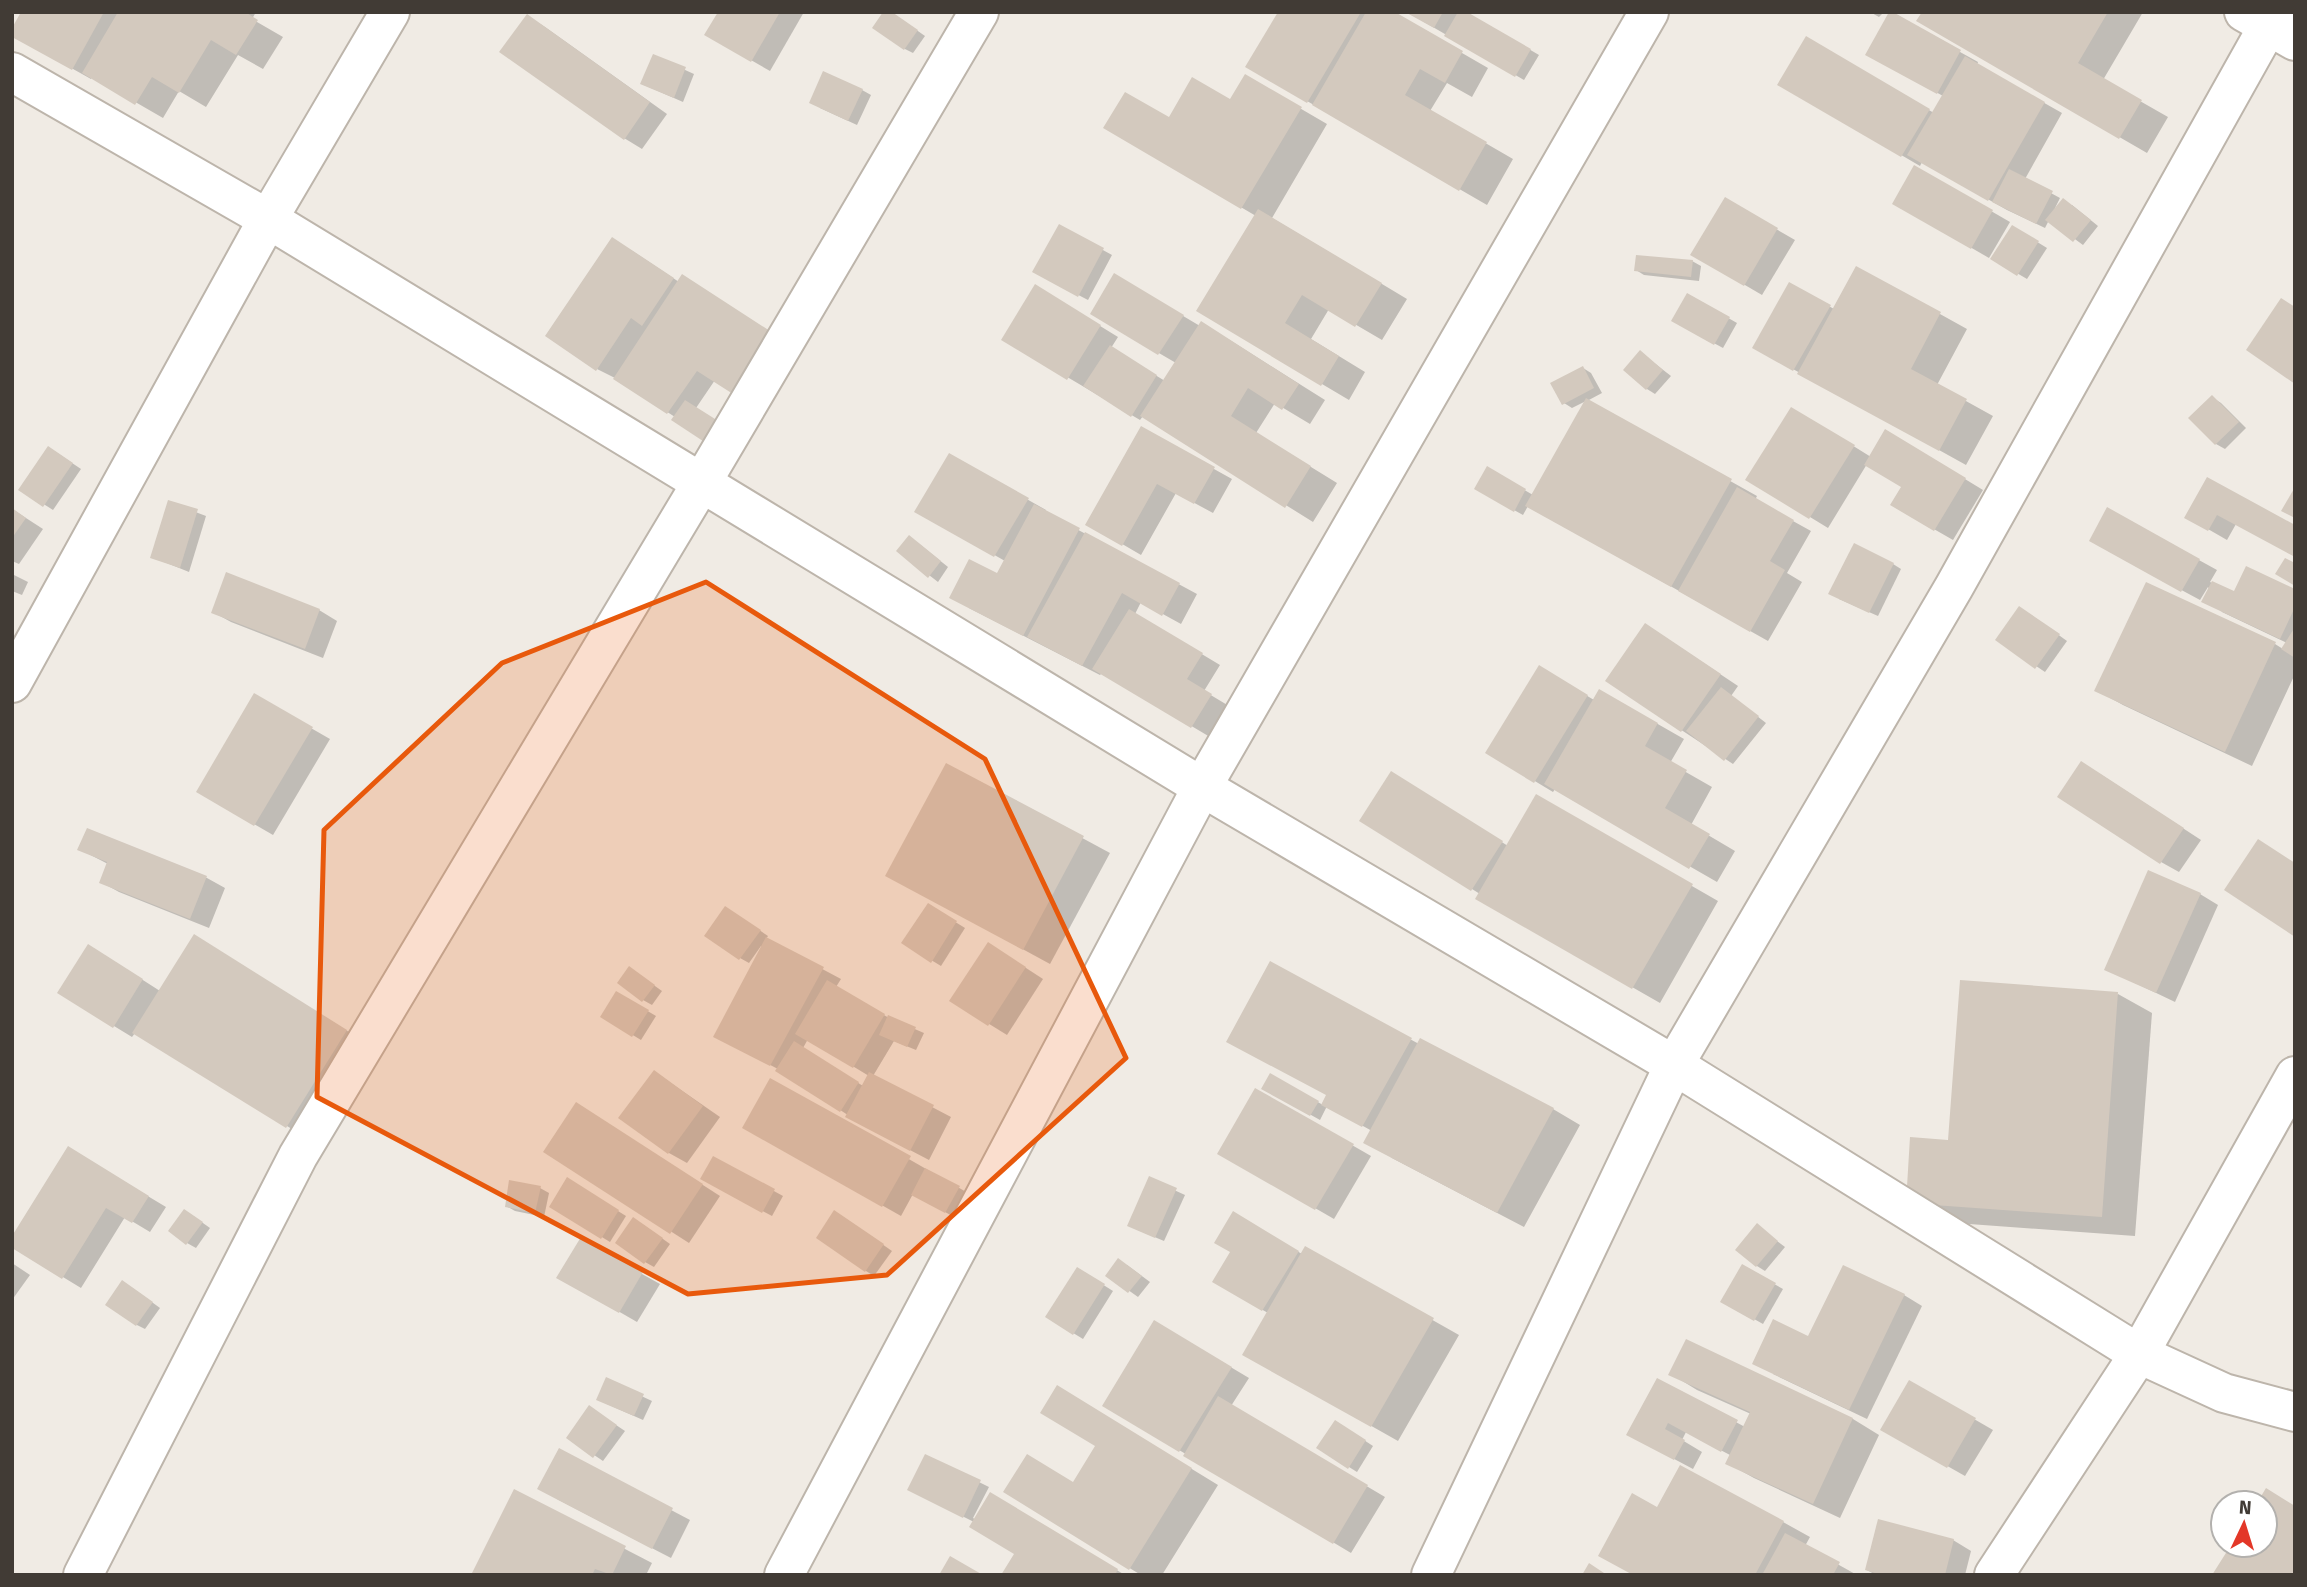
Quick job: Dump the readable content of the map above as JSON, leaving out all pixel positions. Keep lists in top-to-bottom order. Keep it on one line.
{"north":"top"}
